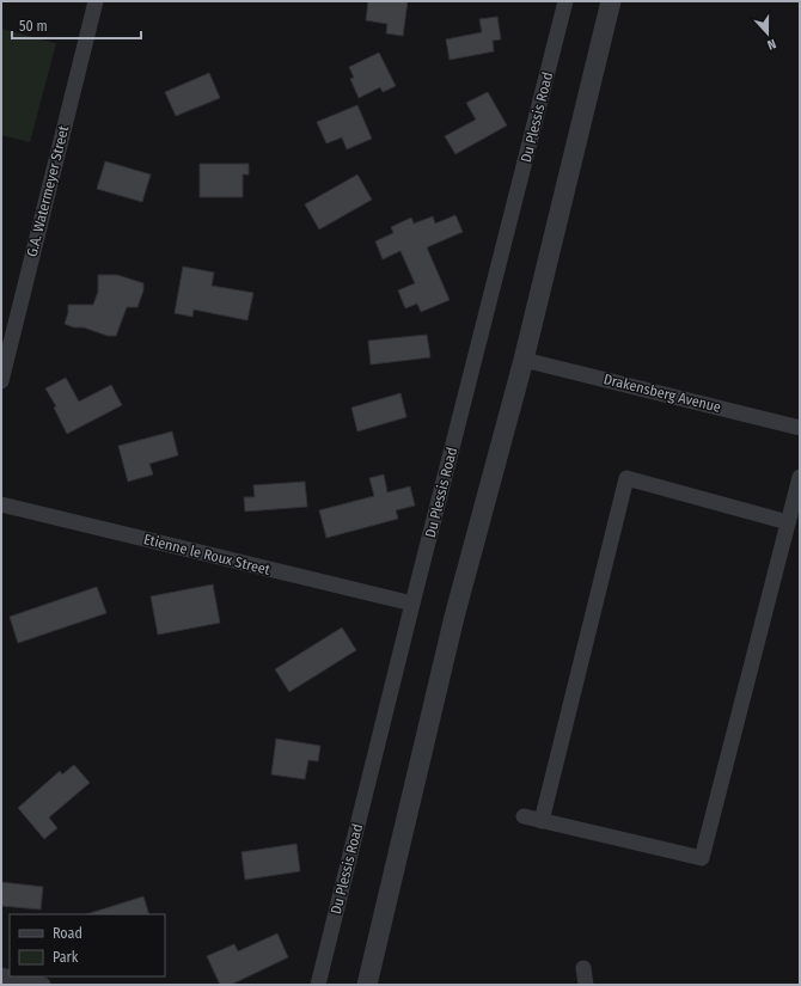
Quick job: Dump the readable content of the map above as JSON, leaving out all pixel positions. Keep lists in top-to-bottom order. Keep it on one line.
{"streets":{"street":["Du Plessis Road","G.A. Watermeyer Street","Drakensberg Avenue","Etienne le Roux Street"]},"crossings":[["Du Plessis Road","Etienne le Roux Street"]],"legend":["Road","Park"],"scale_bar":"50 m","north":"bottom"}
